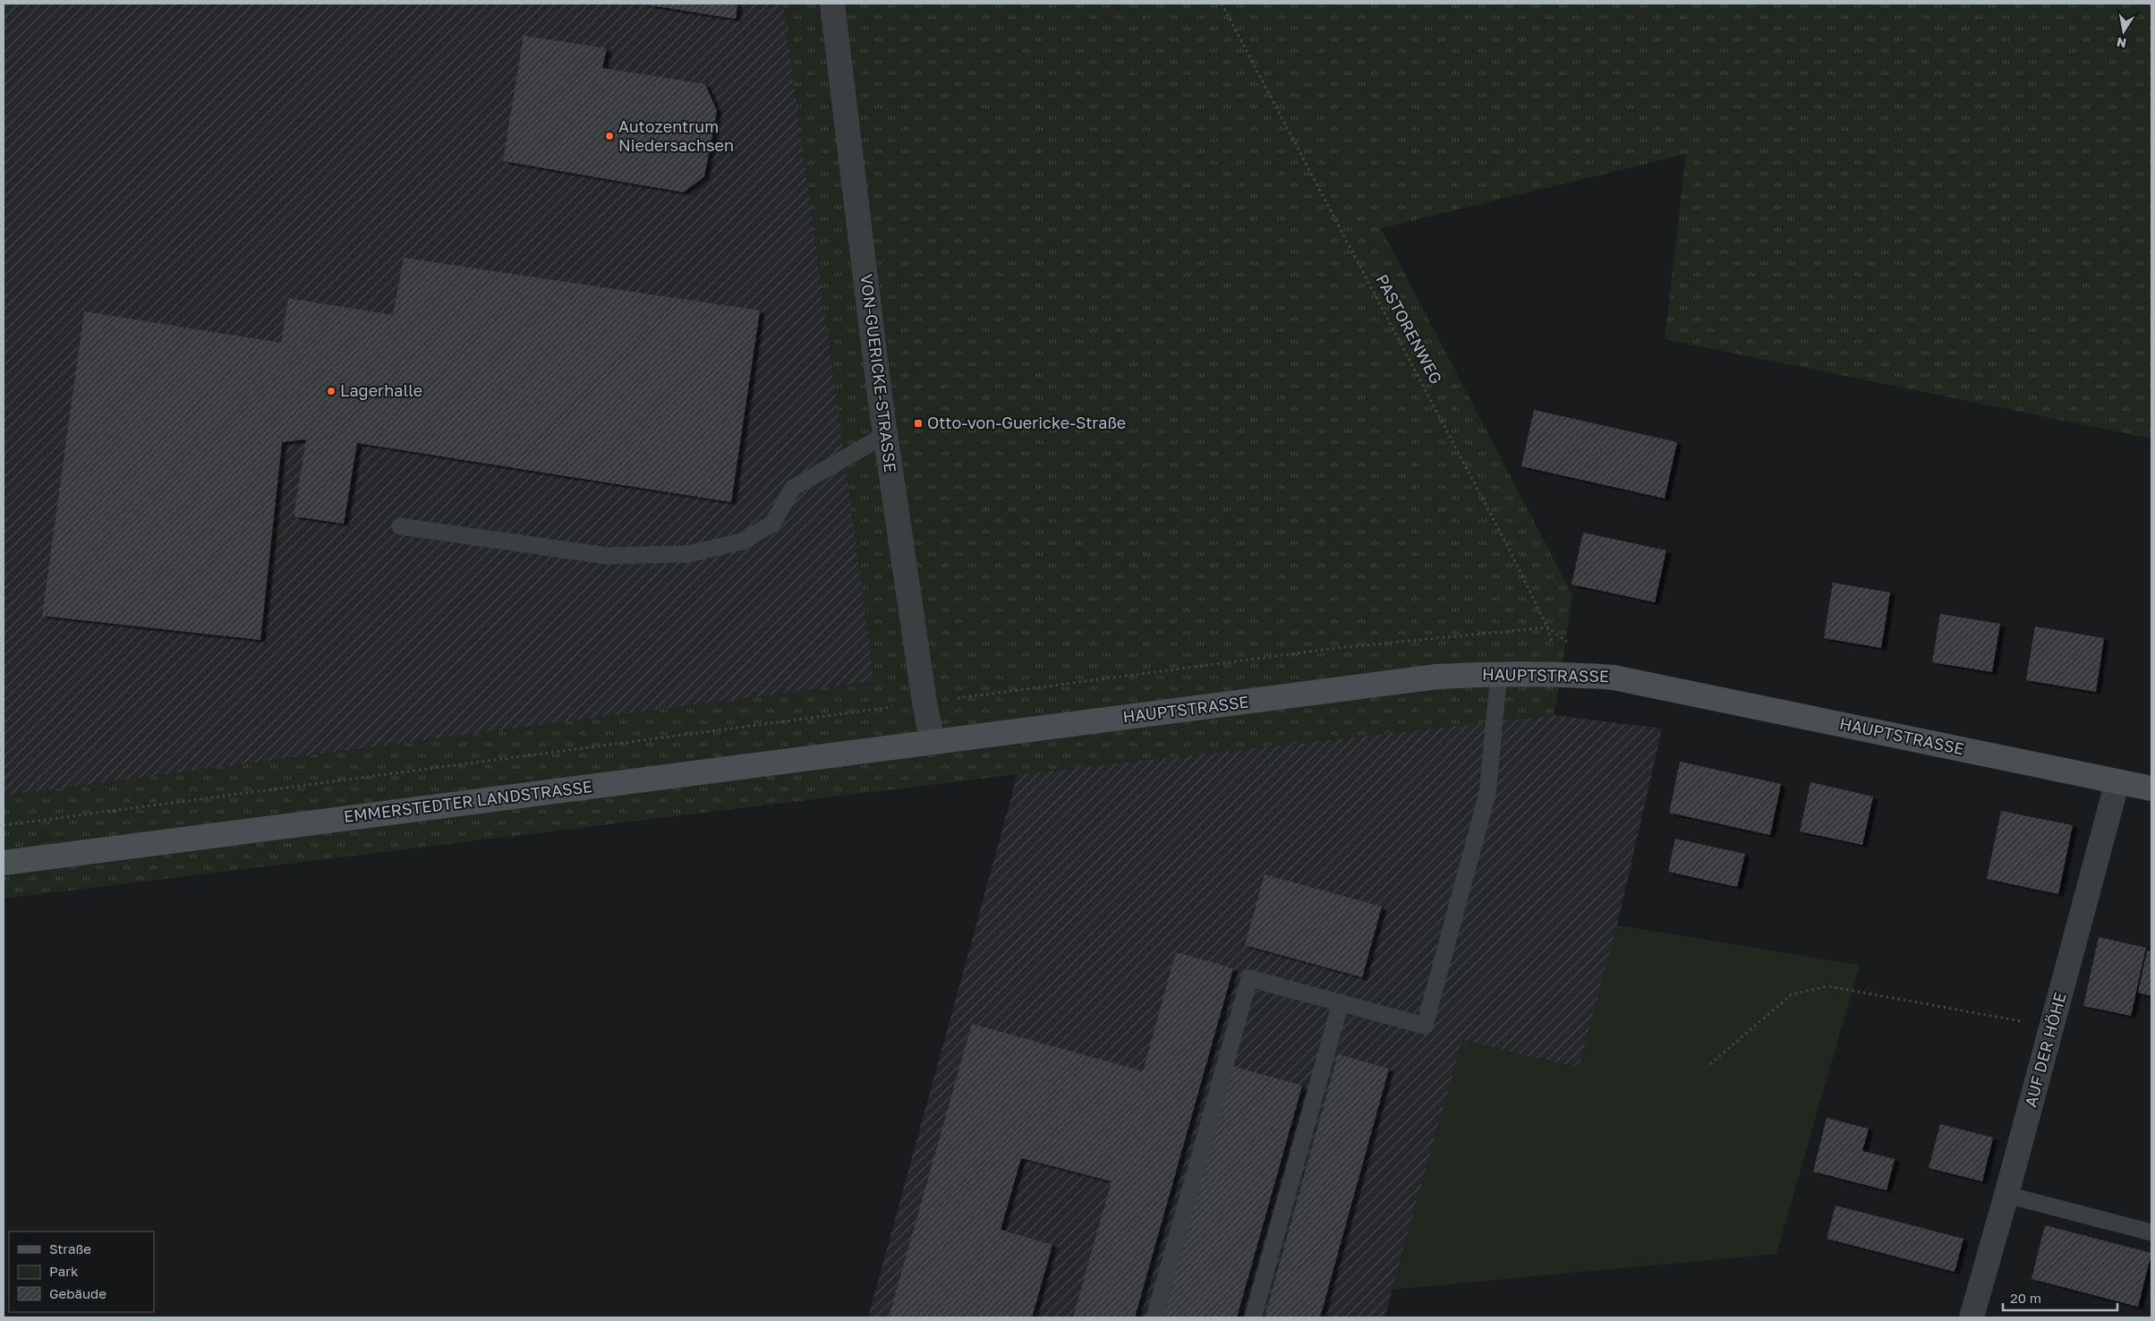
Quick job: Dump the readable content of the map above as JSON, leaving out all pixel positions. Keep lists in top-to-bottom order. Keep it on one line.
{"streets":{"main road":["HAUPTSTRASSE","EMMERSTEDTER LANDSTRASSE"],"street":["VON-GUERICKE-STRASSE","AUF DER HÖHE"],"path":["PASTORENWEG"]},"crossings":[["PASTORENWEG","HAUPTSTRASSE"],["VON-GUERICKE-STRASSE","HAUPTSTRASSE"],["VON-GUERICKE-STRASSE","EMMERSTEDTER LANDSTRASSE"],["HAUPTSTRASSE","EMMERSTEDTER LANDSTRASSE"],["HAUPTSTRASSE","AUF DER HÖHE"]],"places":{"other":["Autozentrum Niedersachsen","Lagerhalle"],"transit":["Otto-von-Guericke-Straße"]},"legend":["Straße","Park","Gebäude"],"scale_bar":"20 m","north":"bottom"}
